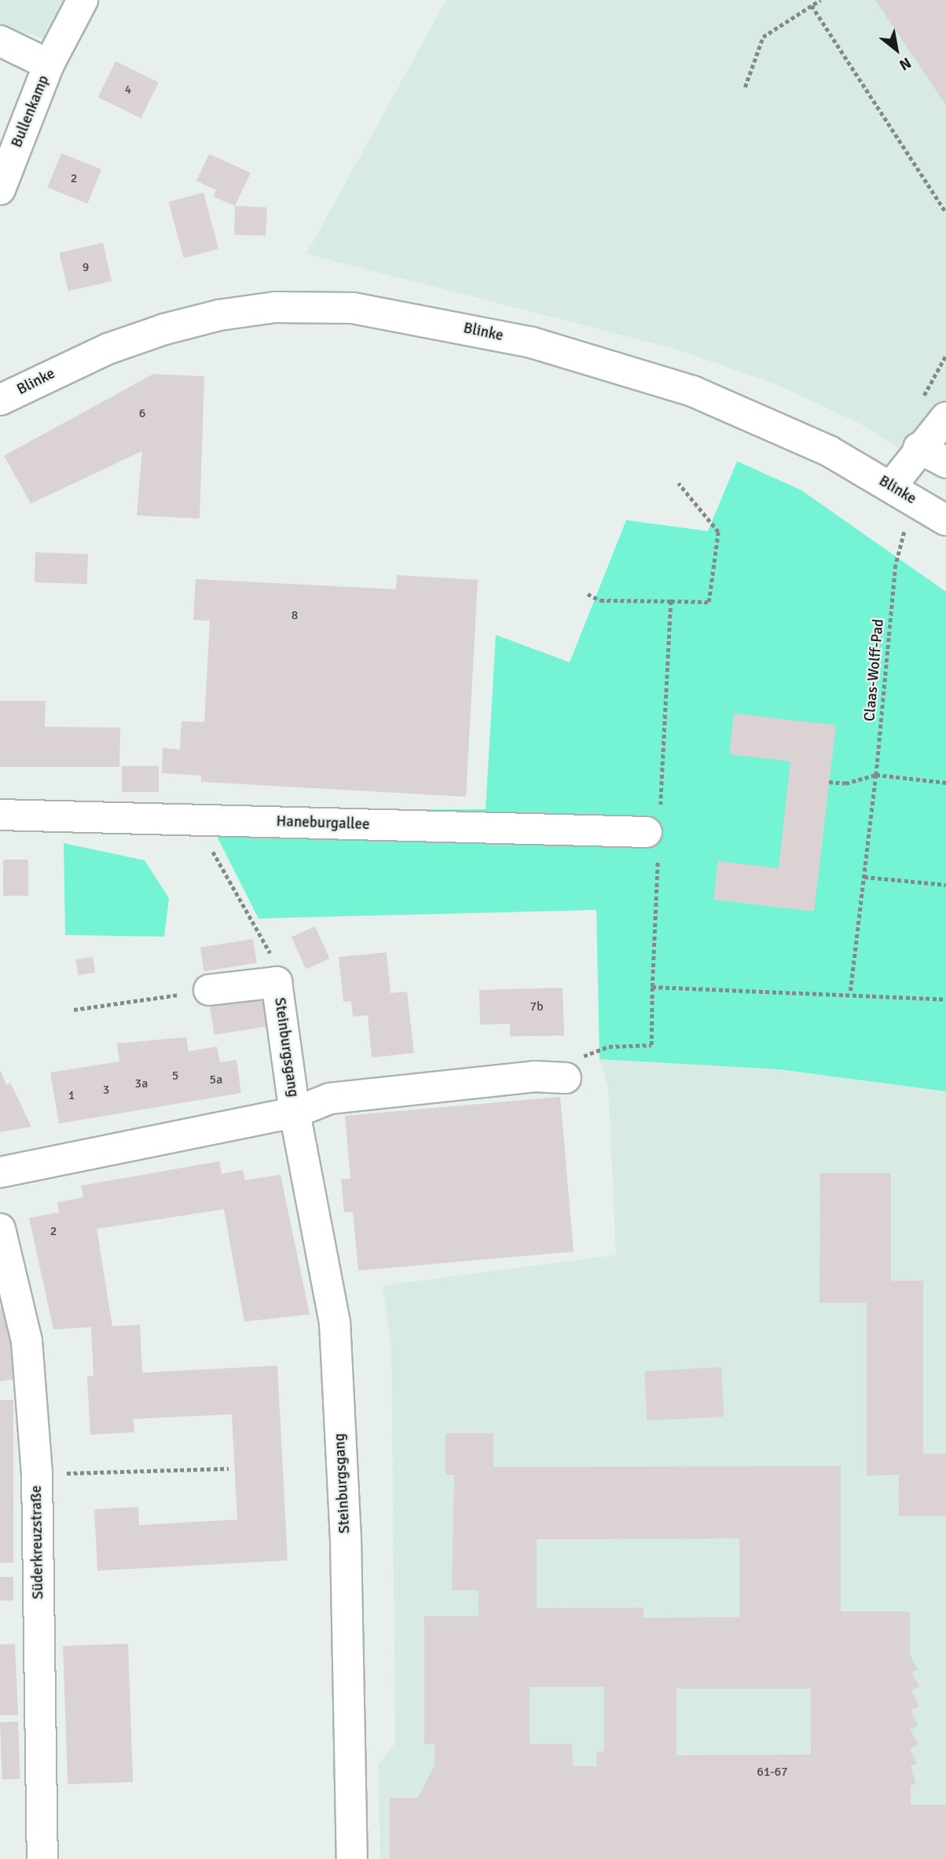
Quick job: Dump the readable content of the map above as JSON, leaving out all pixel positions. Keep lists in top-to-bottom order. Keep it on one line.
{"streets":{"street":["Bullenkamp","Blinke","Haneburgallee","Steinburgsgang","Süderkreuzstraße"],"path":["Claas-Wolff-Pad"]},"crossings":[["Blinke","Claas-Wolff-Pad"]],"house_numbers":["4","2","9","6","8","7b","5","5a","3a","3","1","2","61-67"],"north":"bottom right"}
